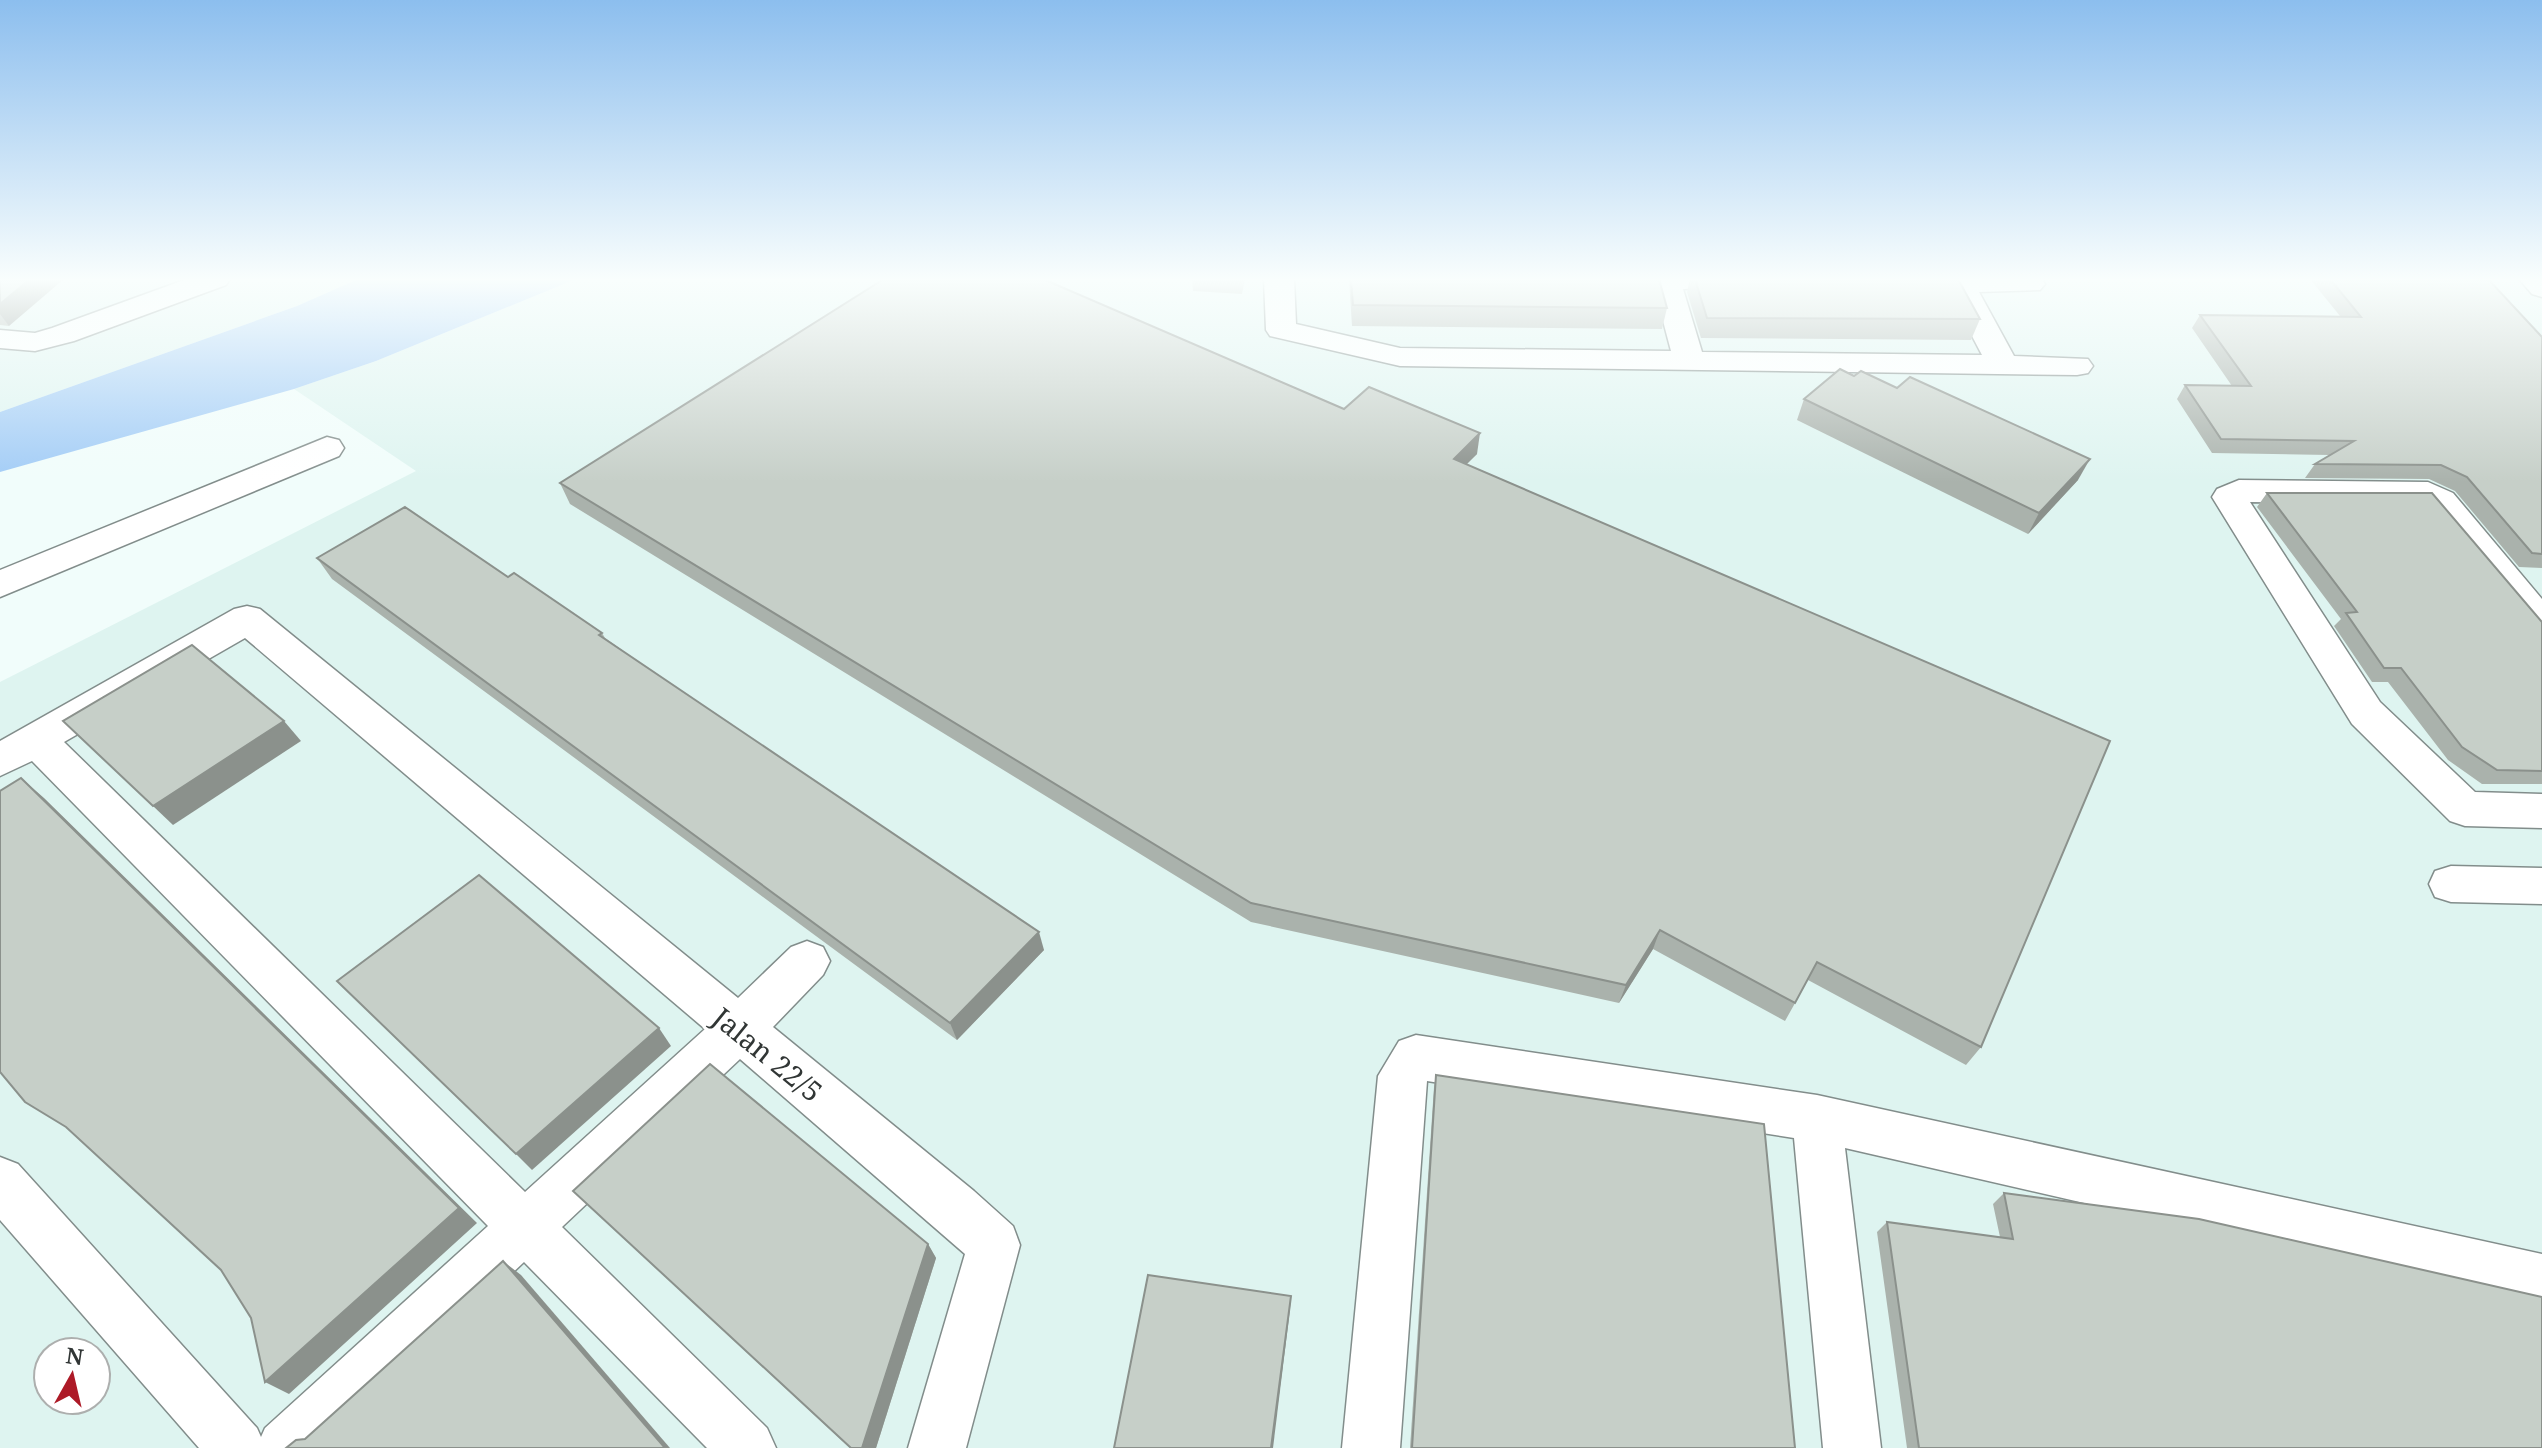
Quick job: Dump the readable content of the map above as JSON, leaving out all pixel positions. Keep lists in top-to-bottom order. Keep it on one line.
{"streets":{"street":["Jalan 22/5"]},"north":"top"}
